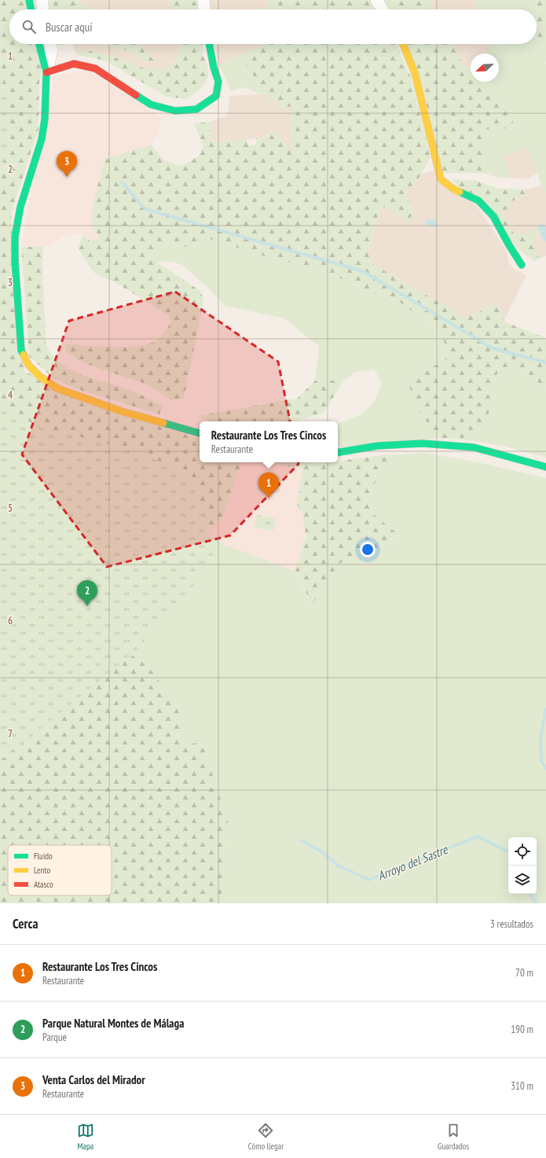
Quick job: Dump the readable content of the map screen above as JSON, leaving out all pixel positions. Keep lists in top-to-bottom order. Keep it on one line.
{"water":["Arroyo del Sastre"],"legend":["Fluido","Lento","Atasco"],"north":"bottom left","page":{"search":"Buscar aquí","pins":["3","1","2"],"popup":["Restaurante Los Tres Cincos","Restaurante"],"heading":["Cerca","3 resultados"],"list":[{"mark":"1","name":"Restaurante Los Tres Cincos","note":"Restaurante","value":"70 m"},{"mark":"2","name":"Parque Natural Montes de Málaga","note":"Parque","value":"190 m"},{"mark":"3","name":"Venta Carlos del Mirador","note":"Restaurante","value":"310 m"}],"nav":["Mapa","Cómo llegar","Guardados"]},"grid":{"rows":["1","2","3","4","5","6","7"]}}
